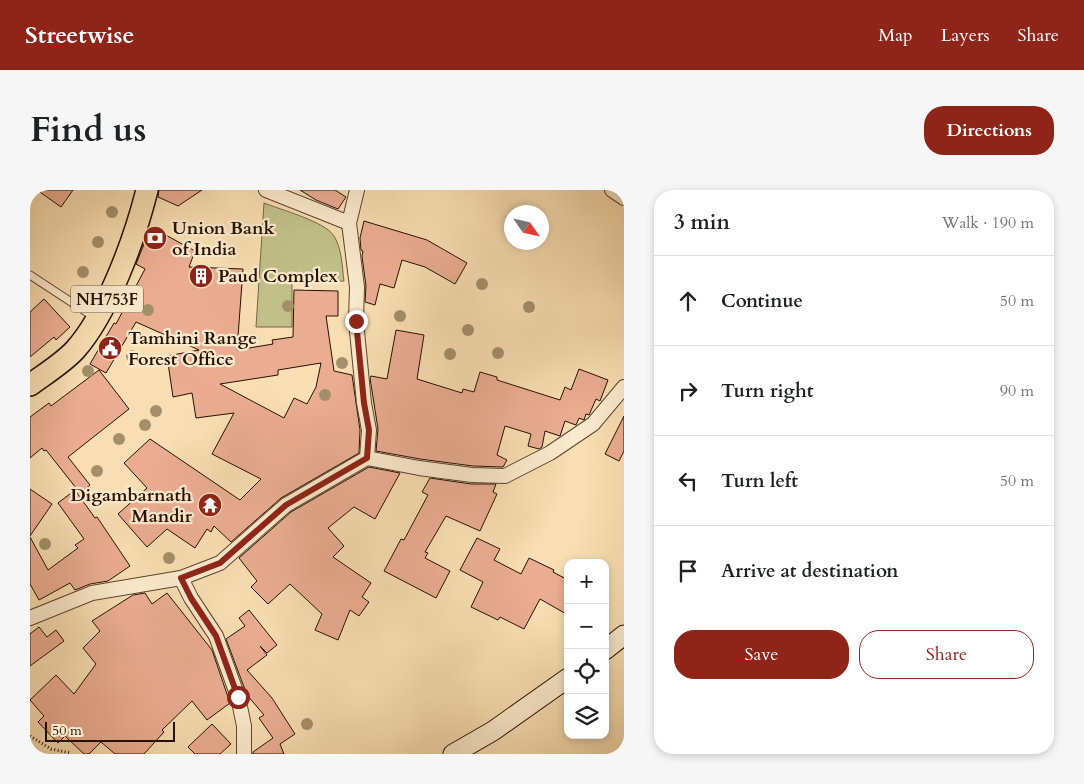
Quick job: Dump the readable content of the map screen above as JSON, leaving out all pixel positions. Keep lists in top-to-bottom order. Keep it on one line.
{"streets":{"main road":["NH753F"]},"places":{"bank":["Union Bank of India"],"building":["Paud Complex"],"public building":["Tamhini Range Forest Office"],"temple":["Digambarnath Mandir"]},"scale_bar":"50 m","north":"bottom right","page":{"header":"Streetwise","nav":["Map","Layers","Share"],"title":"Find us","buttons":["Directions",["Save","Share"]],"heading":["3 min","Walk · 190 m"],"list":[["Continue","50 m"],["Turn right","90 m"],["Turn left","50 m"],"Arrive at destination"],"map_buttons":["+","−"],"scale":"50 m"}}
